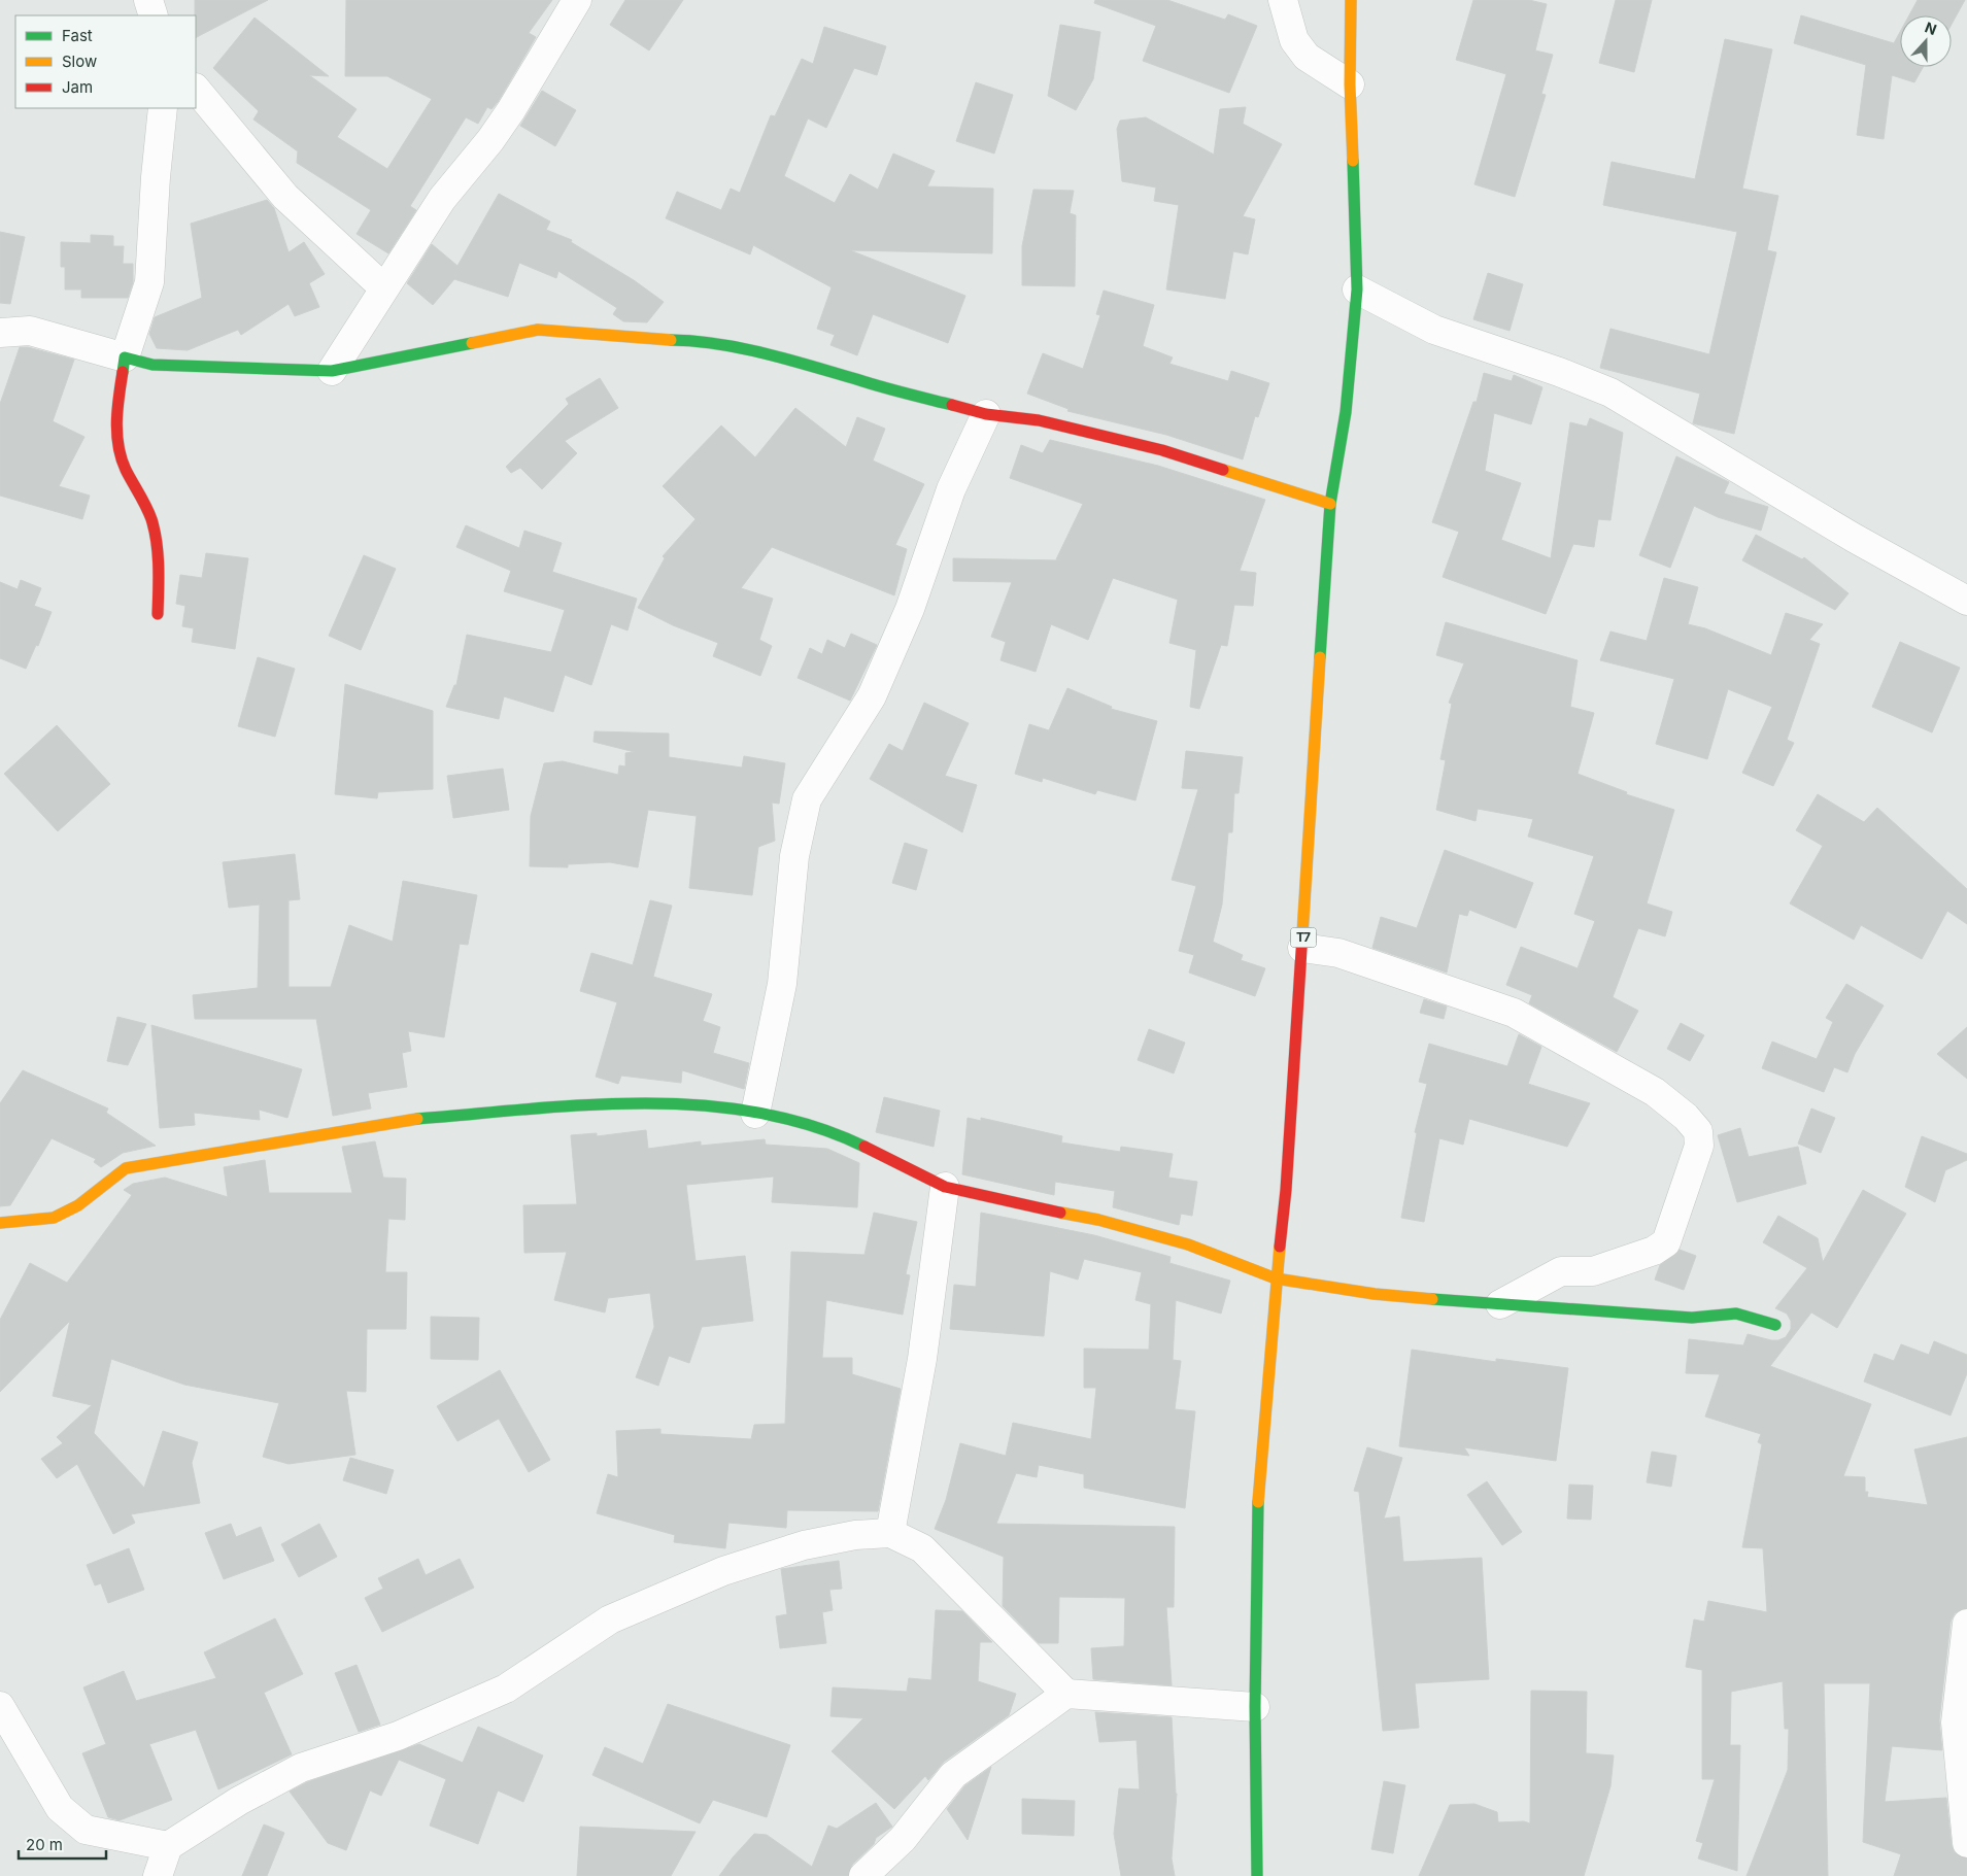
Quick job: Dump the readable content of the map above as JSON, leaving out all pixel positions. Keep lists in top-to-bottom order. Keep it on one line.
{"streets":{"main road":["T7"]},"legend":["Fast","Slow","Jam"],"scale_bar":"20 m","north":"top"}
